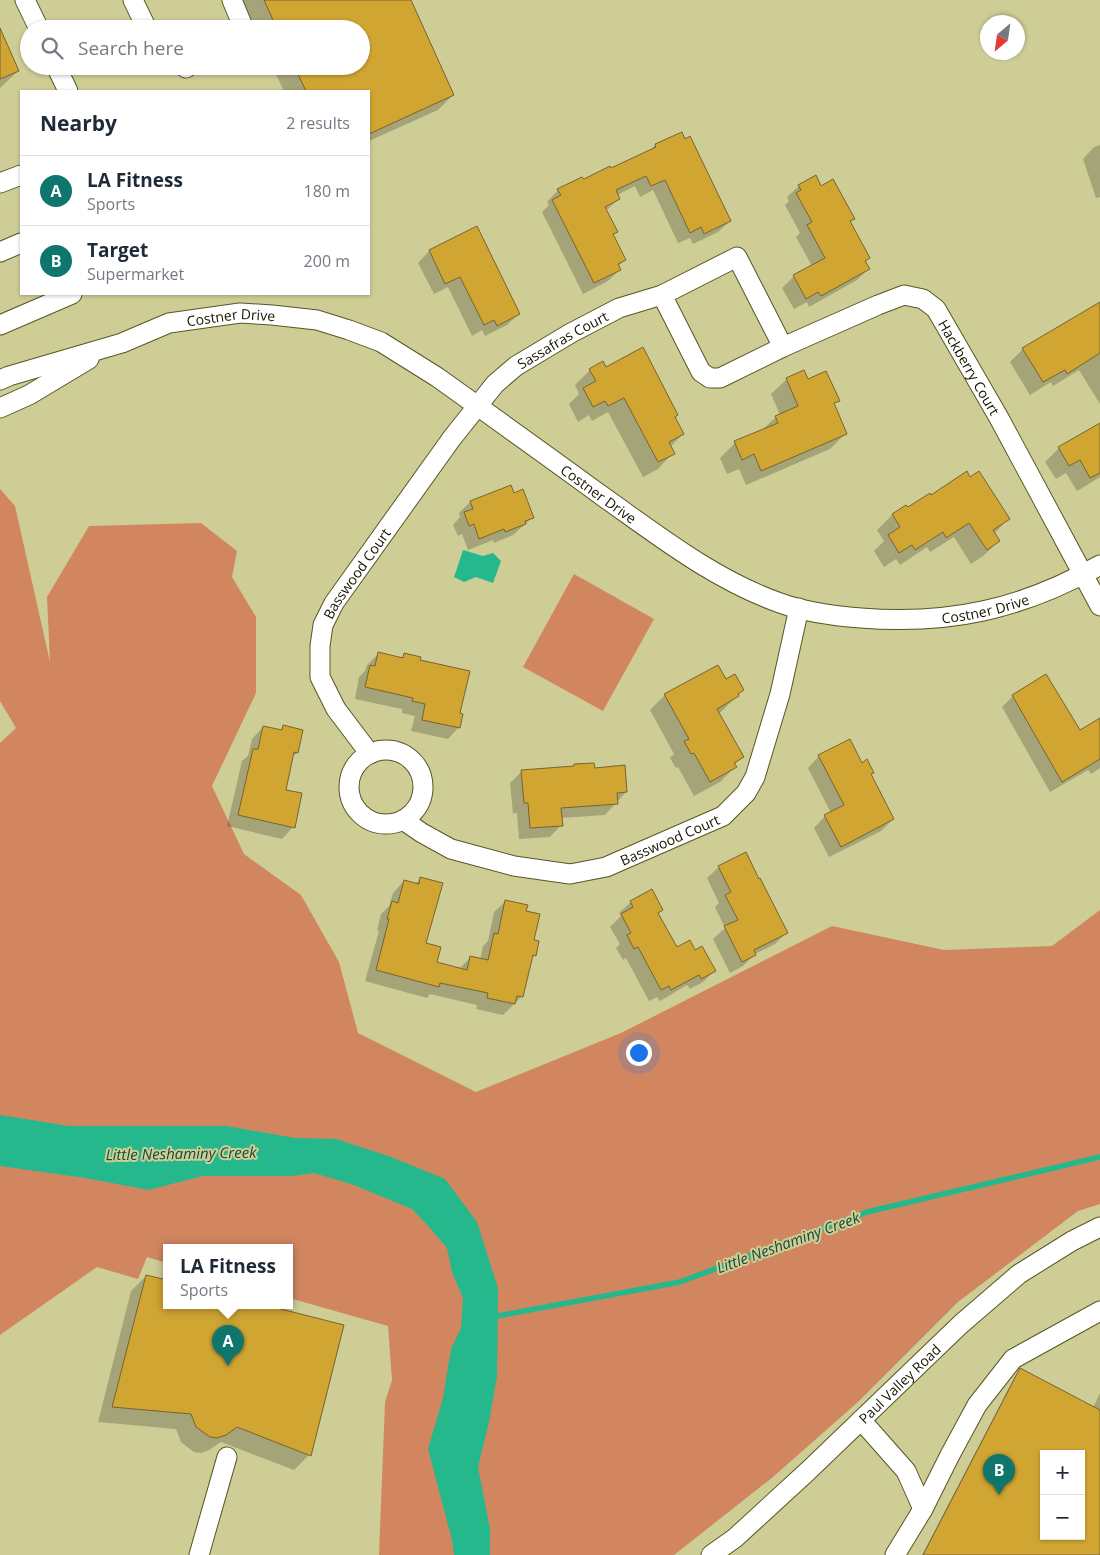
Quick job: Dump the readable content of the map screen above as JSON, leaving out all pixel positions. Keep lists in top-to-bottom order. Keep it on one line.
{"streets":{"street":["Costner Drive","Sassafras Court","Hackberry Court","Basswood Court","Paul Valley Road"]},"crossings":[["Costner Drive","Sassafras Court"],["Costner Drive","Hackberry Court"],["Costner Drive","Basswood Court"],["Sassafras Court","Hackberry Court"],["Sassafras Court","Basswood Court"]],"water":["Little Neshaminy Creek"],"north":"bottom left","page":{"search":"Search here","heading":["Nearby","2 results"],"list":[{"mark":"A","name":"LA Fitness","note":"Sports","value":"180 m"},{"mark":"B","name":"Target","note":"Supermarket","value":"200 m"}],"popup":["LA Fitness","Sports"],"pins":["A","B"],"map_buttons":["+","−"]}}
